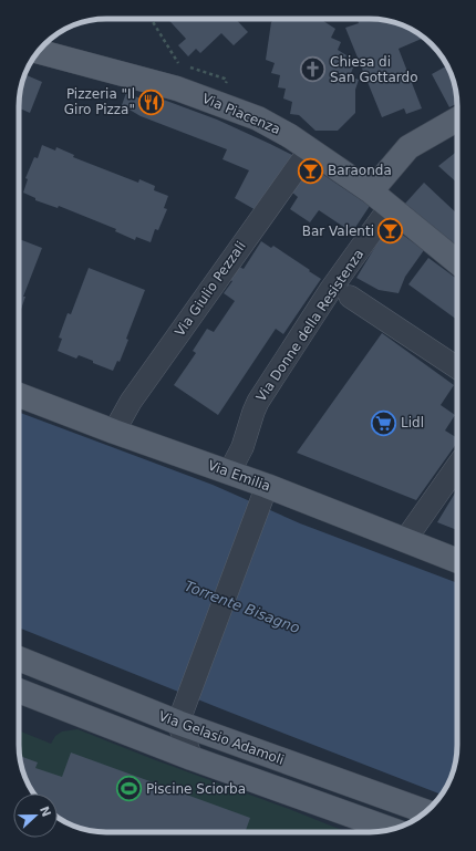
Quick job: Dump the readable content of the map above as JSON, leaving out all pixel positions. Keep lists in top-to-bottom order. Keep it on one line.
{"streets":{"main road":["Via Piacenza","Via Emilia","Via Gelasio Adamoli"],"street":["Via Giulio Pezzali","Via Donne della Resistenza"]},"crossings":[["Via Piacenza","Via Giulio Pezzali"],["Via Piacenza","Via Donne della Resistenza"],["Via Giulio Pezzali","Via Emilia"],["Via Donne della Resistenza","Via Emilia"]],"water":["Torrente Bisagno"],"places":{"church":["Chiesa di San Gottardo"],"restaurant":["Pizzeria \"Il Giro Pizza\""],"bar":["Baraonda","Bar Valenti"],"supermarket":["Lidl"],"sports":["Piscine Sciorba"]},"north":"right"}
